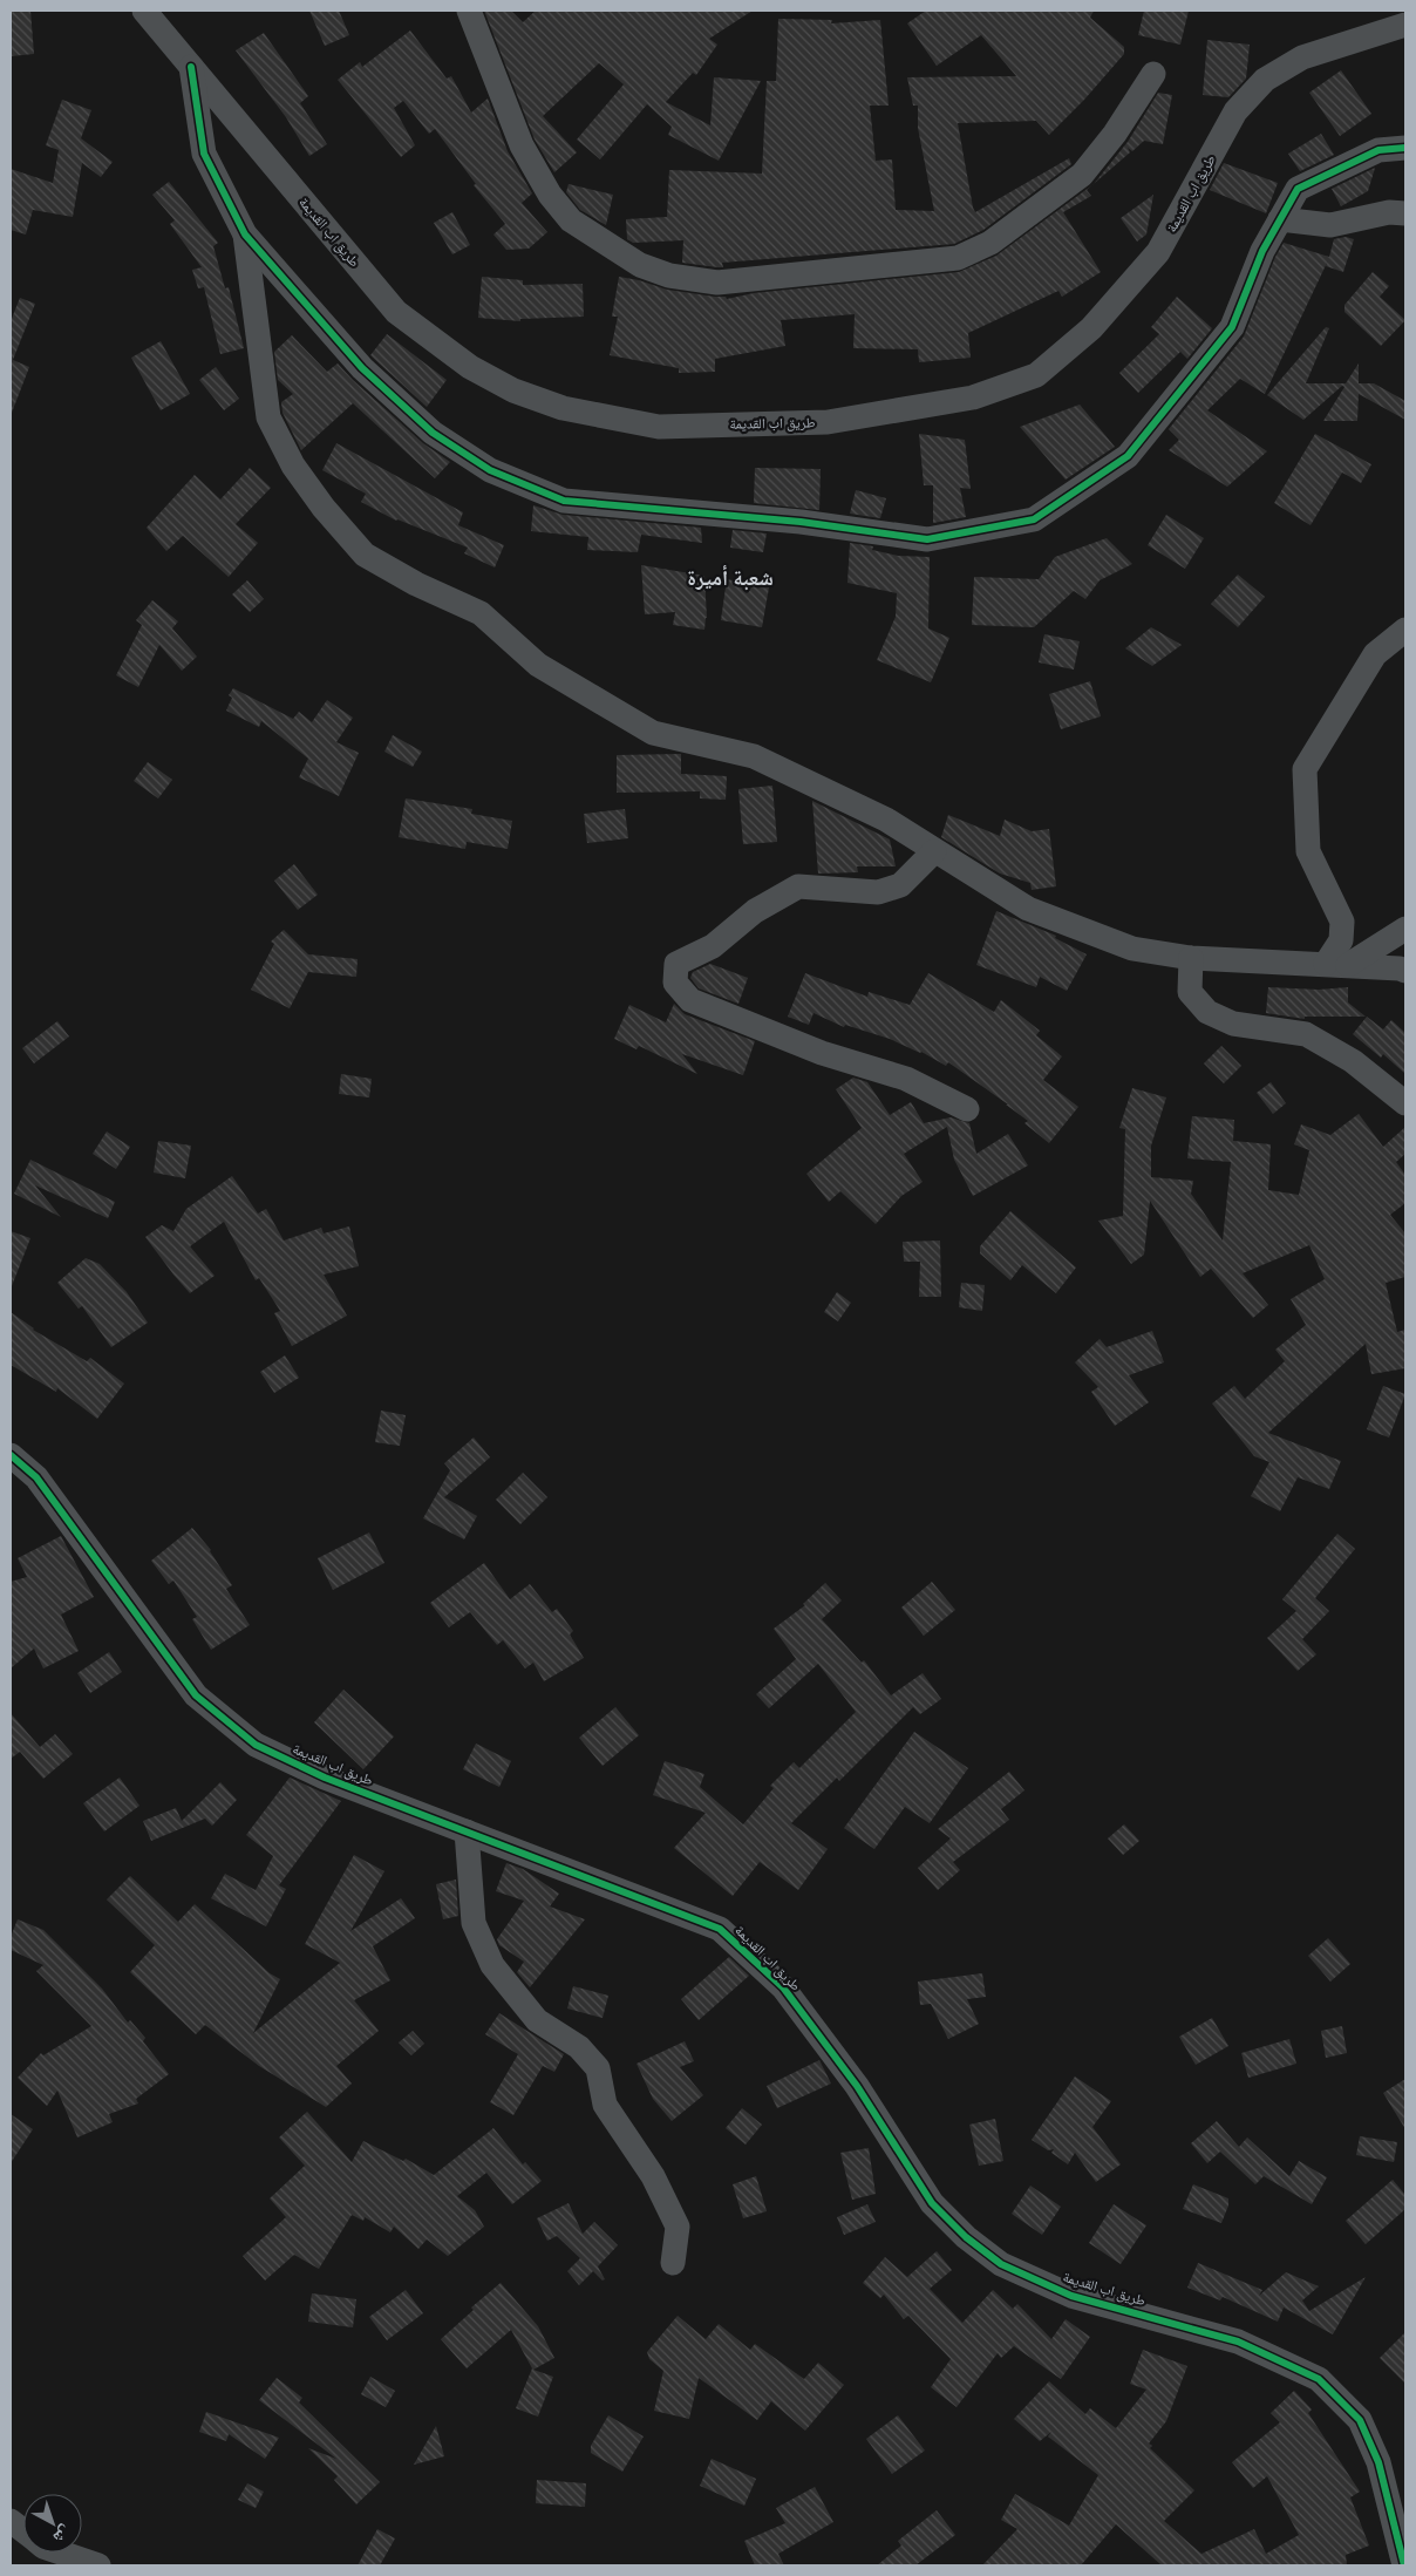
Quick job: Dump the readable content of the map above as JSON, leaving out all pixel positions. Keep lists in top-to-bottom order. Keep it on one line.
{"streets":{"street":["طريق اب القديمة"]},"districts":["شعبة أميرة"],"north":"bottom right"}
